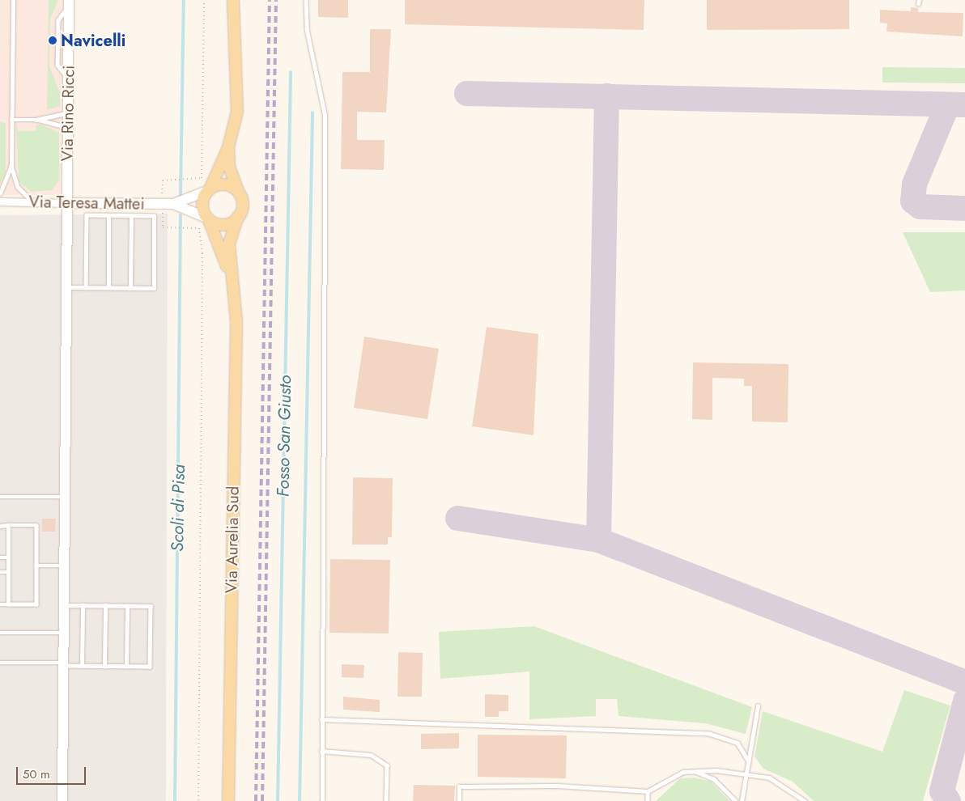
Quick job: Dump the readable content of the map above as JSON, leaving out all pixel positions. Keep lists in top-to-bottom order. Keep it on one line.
{"streets":{"main road":["Via Aurelia Sud"],"street":["Via Rino Ricci","Via Teresa Mattei"]},"crossings":[["Via Rino Ricci","Via Teresa Mattei"]],"water":["Fosso San Giusto","Scoli di Pisa"],"places":["Navicelli"],"scale_bar":"50 m"}
